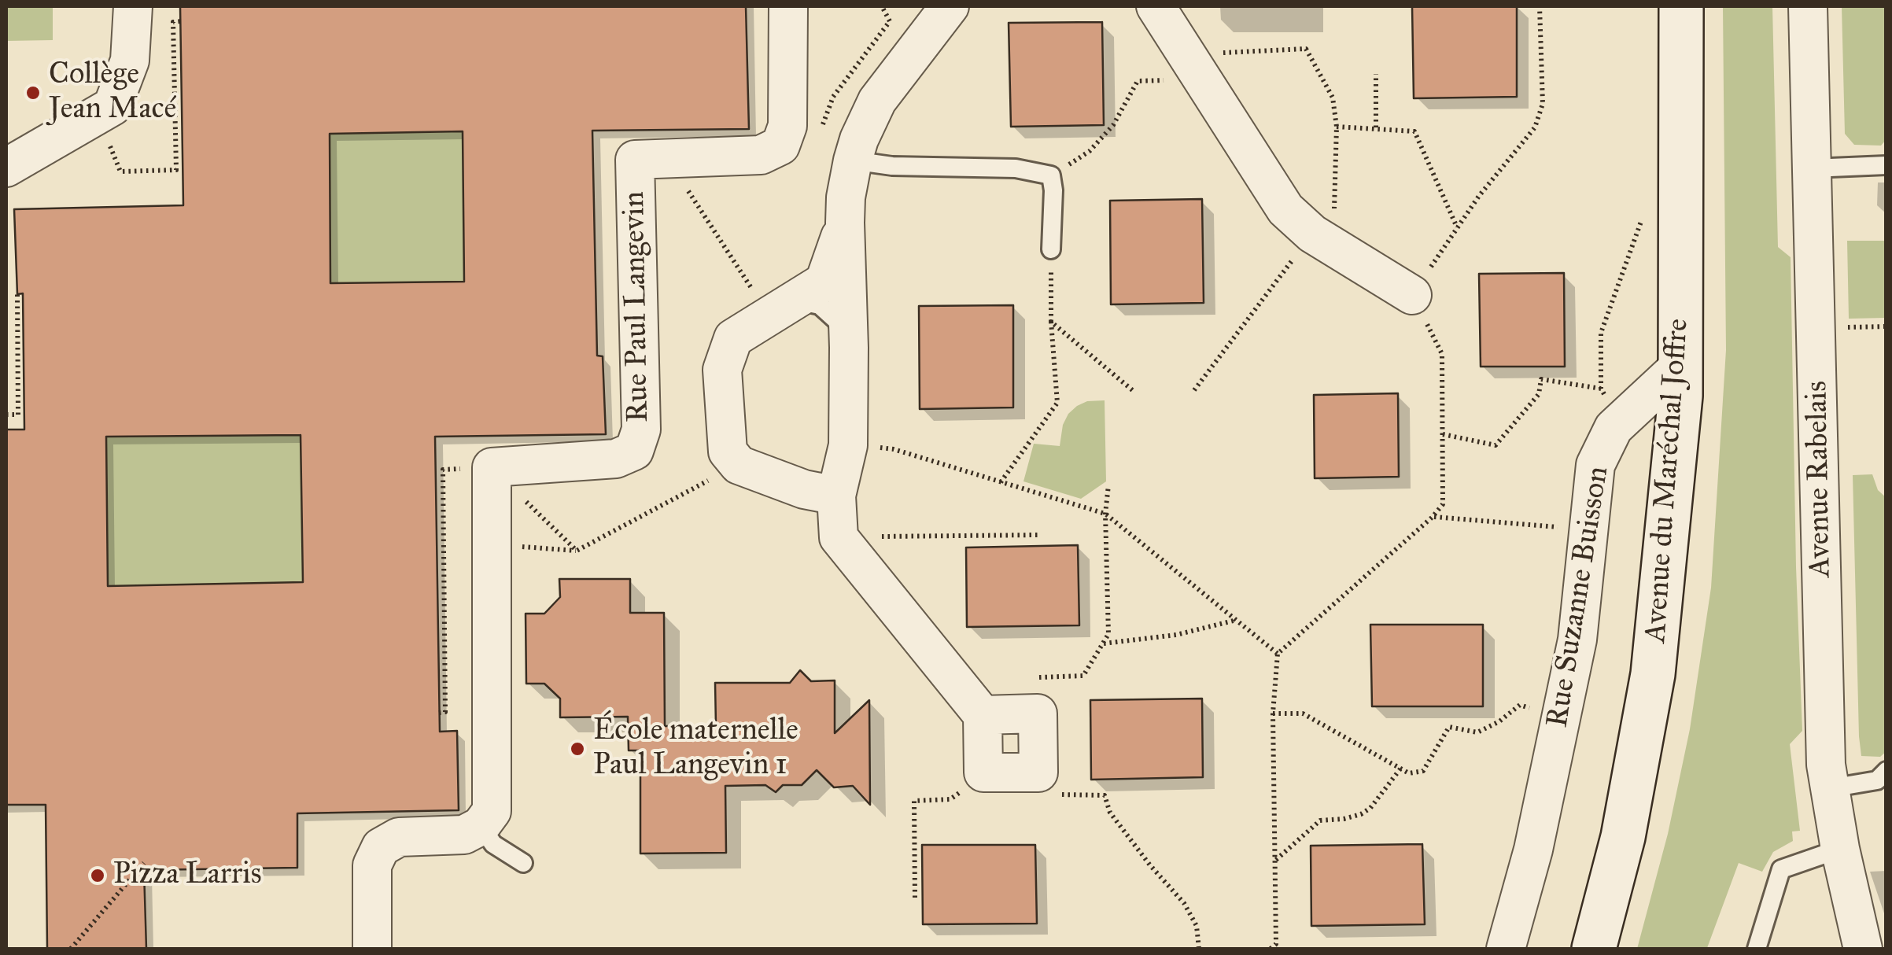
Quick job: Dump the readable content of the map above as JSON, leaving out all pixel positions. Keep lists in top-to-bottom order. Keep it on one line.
{"streets":{"main road":["Avenue du Maréchal Joffre"],"street":["Rue Paul Langevin","Avenue Rabelais","Rue Suzanne Buisson"]},"crossings":[["Avenue du Maréchal Joffre","Rue Suzanne Buisson"]],"places":["Collège Jean Macé","École maternelle Paul Langevin 1","Pizza Larris"]}
